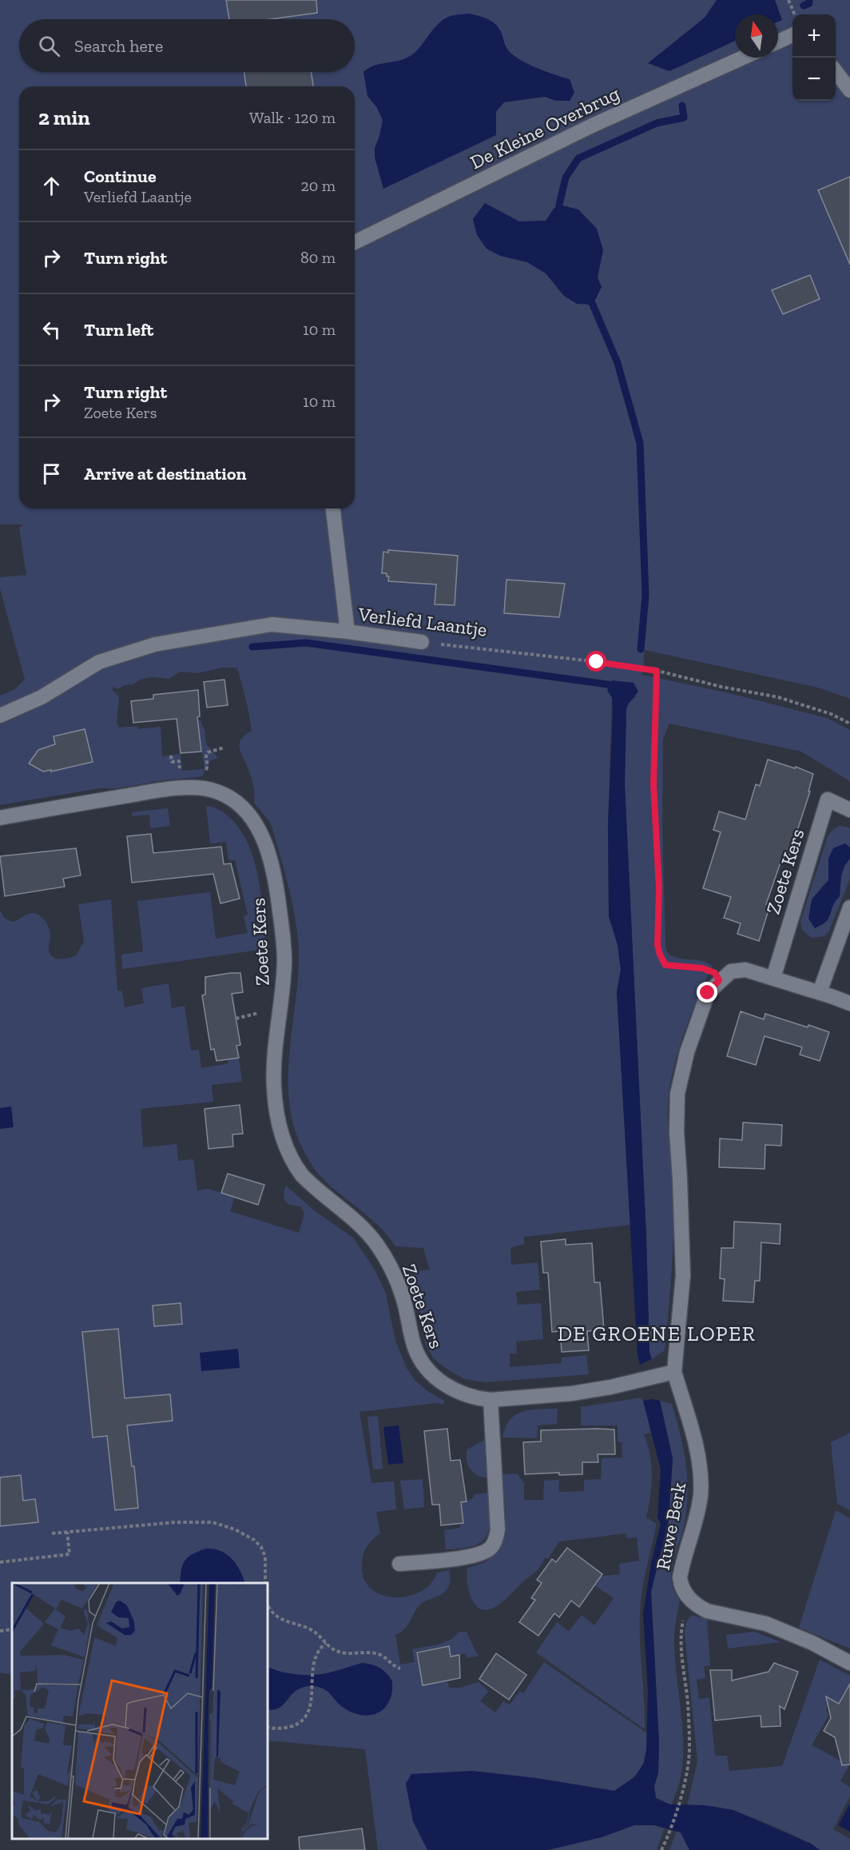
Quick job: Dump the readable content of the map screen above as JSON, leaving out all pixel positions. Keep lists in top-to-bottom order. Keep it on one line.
{"streets":{"street":["De Kleine Overbrug","Verliefd Laantje","Zoete Kers","Ruwe Berk"]},"crossings":[["Zoete Kers","Ruwe Berk"]],"districts":["DE GROENE LOPER"],"north":"top","page":{"map_buttons":["+","−"],"search":"Search here","heading":["2 min","Walk · 120 m"],"list":[["Continue","Verliefd Laantje","20 m"],["Turn right","80 m"],["Turn left","10 m"],["Turn right","Zoete Kers","10 m"],"Arrive at destination"]}}
